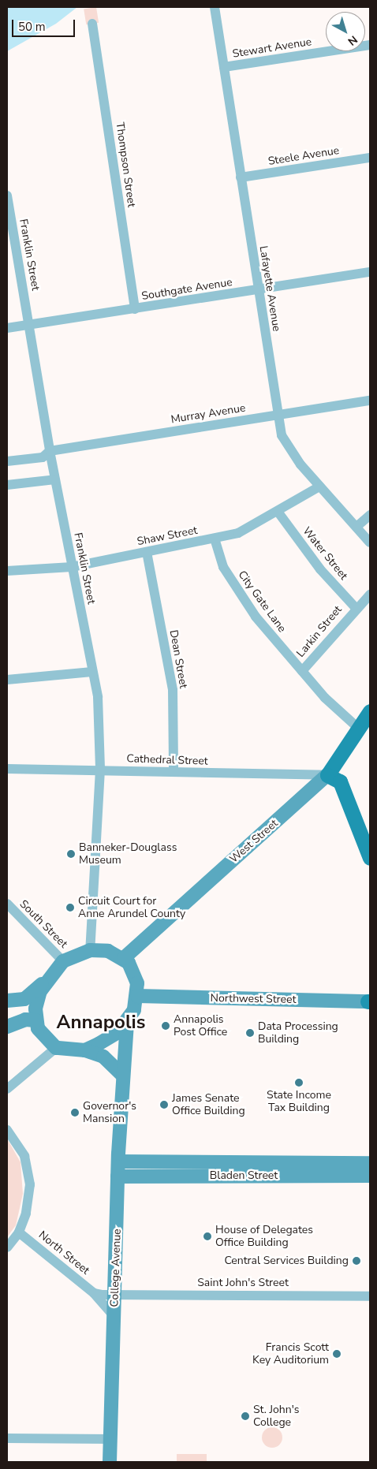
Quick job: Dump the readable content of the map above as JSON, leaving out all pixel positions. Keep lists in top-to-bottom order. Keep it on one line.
{"streets":{"main road":["West Street","Northwest Street","Bladen Street","College Avenue"],"street":["Stewart Avenue","Steele Avenue","Thompson Street","Franklin Street","Lafayette Avenue","Southgate Avenue","Murray Avenue","Shaw Street","Water Street","City Gate Lane","Larkin Street","Dean Street","Cathedral Street","South Street","North Street","Saint John's Street"]},"crossings":[["Stewart Avenue","Lafayette Avenue"],["Steele Avenue","Lafayette Avenue"],["Thompson Street","Southgate Avenue"],["Franklin Street","Southgate Avenue"],["Franklin Street","Murray Avenue"],["Franklin Street","Shaw Street"],["Franklin Street","Cathedral Street"],["Franklin Street","West Street"],["Franklin Street","South Street"],["Franklin Street","Northwest Street"],["Franklin Street","College Avenue"],["Lafayette Avenue","Southgate Avenue"],["Lafayette Avenue","Murray Avenue"],["Lafayette Avenue","Shaw Street"],["Shaw Street","Water Street"],["Shaw Street","City Gate Lane"],["Shaw Street","Dean Street"],["Water Street","Larkin Street"],["City Gate Lane","Larkin Street"],["City Gate Lane","West Street"],["Dean Street","Cathedral Street"],["Cathedral Street","West Street"],["West Street","South Street"],["West Street","Northwest Street"],["West Street","College Avenue"],["South Street","Northwest Street"],["South Street","College Avenue"],["Northwest Street","College Avenue"],["Bladen Street","College Avenue"],["North Street","College Avenue"],["College Avenue","Saint John's Street"]],"districts":["Annapolis"],"places":["Banneker-Douglass Museum","Circuit Court for Anne Arundel County","Annapolis Post Office","Data Processing Building","State Income Tax Building","James Senate Office Building","Governor's Mansion","House of Delegates Office Building","Central Services Building","Francis Scott Key Auditorium","St. John's College"],"scale_bar":"50 m","north":"bottom right"}
